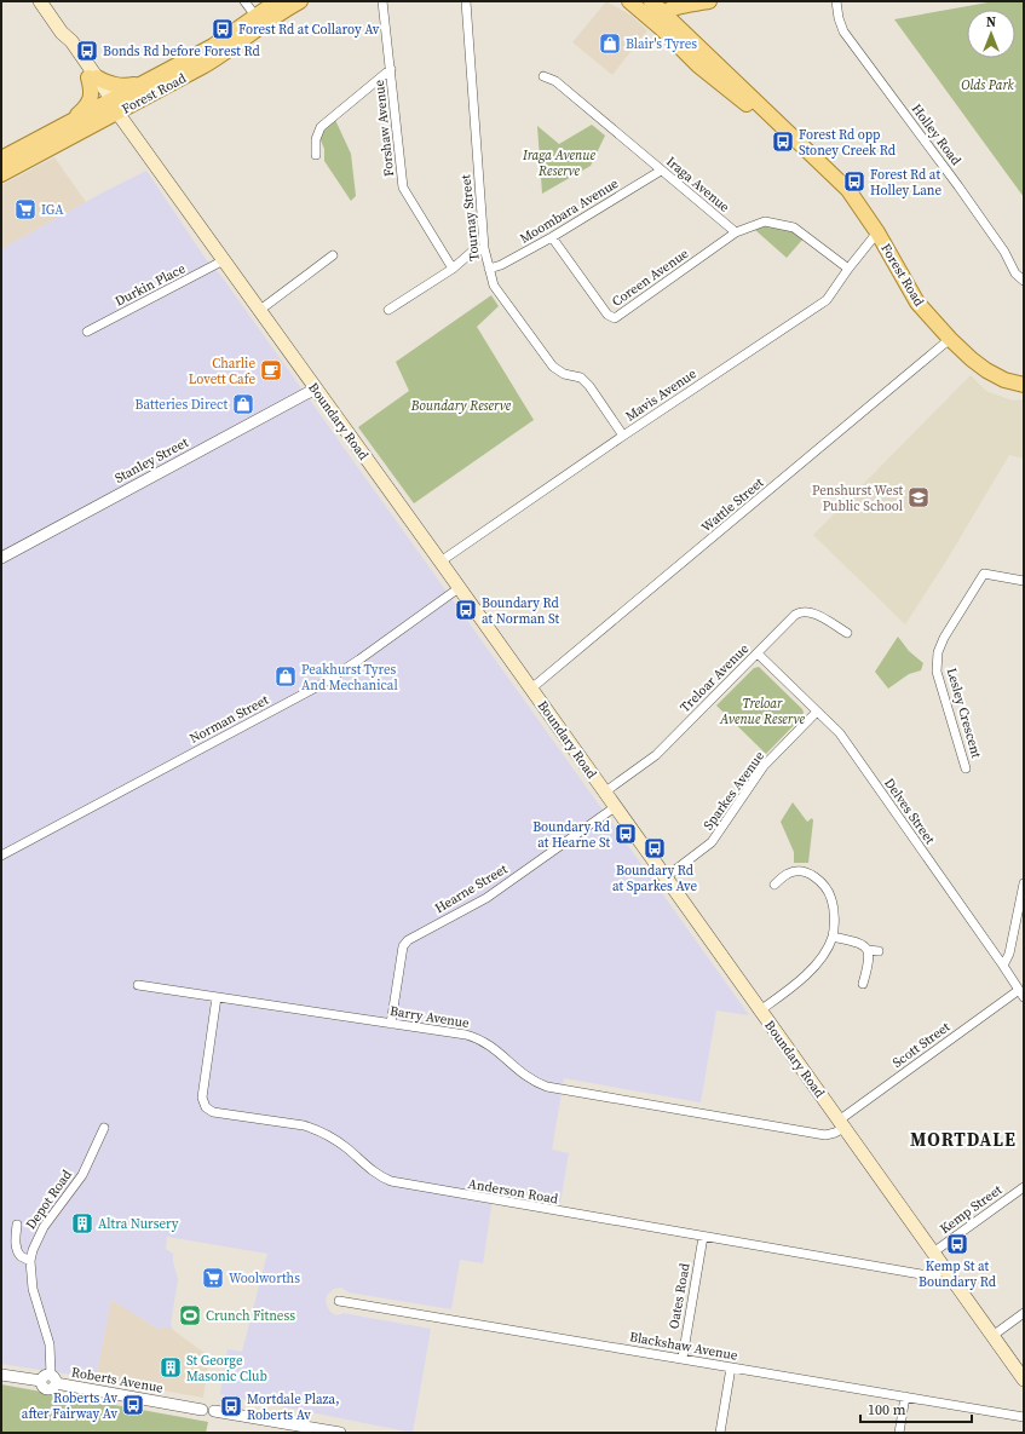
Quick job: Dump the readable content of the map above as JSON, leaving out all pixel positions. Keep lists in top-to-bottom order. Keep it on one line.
{"streets":{"main road":["Forest Road","Boundary Road"],"street":["Forshaw Avenue","Holley Road","Iraga Avenue","Moombara Avenue","Tournay Street","Coreen Avenue","Durkin Place","Mavis Avenue","Stanley Street","Wattle Street","Treloar Avenue","Lesley Crescent","Norman Street","Sparkes Avenue","Delves Street","Hearne Street","Barry Avenue","Scott Street","Anderson Road","Depot Road","Kemp Street","Oates Road","Blackshaw Avenue","Roberts Avenue"]},"crossings":[["Forest Road","Mavis Avenue"],["Forest Road","Boundary Road"],["Forest Road","Wattle Street"],["Iraga Avenue","Moombara Avenue"],["Iraga Avenue","Coreen Avenue"],["Moombara Avenue","Tournay Street"],["Moombara Avenue","Coreen Avenue"],["Tournay Street","Mavis Avenue"],["Durkin Place","Boundary Road"],["Mavis Avenue","Boundary Road"],["Boundary Road","Stanley Street"],["Boundary Road","Wattle Street"],["Boundary Road","Treloar Avenue"],["Boundary Road","Norman Street"],["Boundary Road","Sparkes Avenue"],["Boundary Road","Hearne Street"],["Boundary Road","Barry Avenue"],["Boundary Road","Scott Street"],["Boundary Road","Anderson Road"],["Boundary Road","Kemp Street"],["Treloar Avenue","Delves Street"],["Sparkes Avenue","Delves Street"],["Delves Street","Scott Street"],["Hearne Street","Barry Avenue"],["Barry Avenue","Scott Street"],["Barry Avenue","Anderson Road"],["Anderson Road","Oates Road"],["Depot Road","Roberts Avenue"],["Oates Road","Blackshaw Avenue"]],"districts":["MORTDALE"],"parks":["Olds Park","Iraga Avenue Reserve","Boundary Reserve","Treloar Avenue Reserve"],"places":{"bus stop":["Forest Rd at Collaroy Av","Bonds Rd before Forest Rd","Forest Rd opp Stoney Creek Rd","Forest Rd at Holley Lane","Boundary Rd at Norman St","Boundary Rd at Hearne St","Boundary Rd at Sparkes Ave","Kemp St at Boundary Rd","Roberts Av after Fairway Av","Mortdale Plaza, Roberts Av"],"shop":["Blair's Tyres","Batteries Direct","Peakhurst Tyres And Mechanical"],"supermarket":["IGA","Woolworths"],"cafe":["Charlie Lovett Cafe"],"school or university":["Penshurst West Public School"],"building":["Altra Nursery","St George Masonic Club"],"sports":["Crunch Fitness"]},"scale_bar":"100 m","north":"top"}
